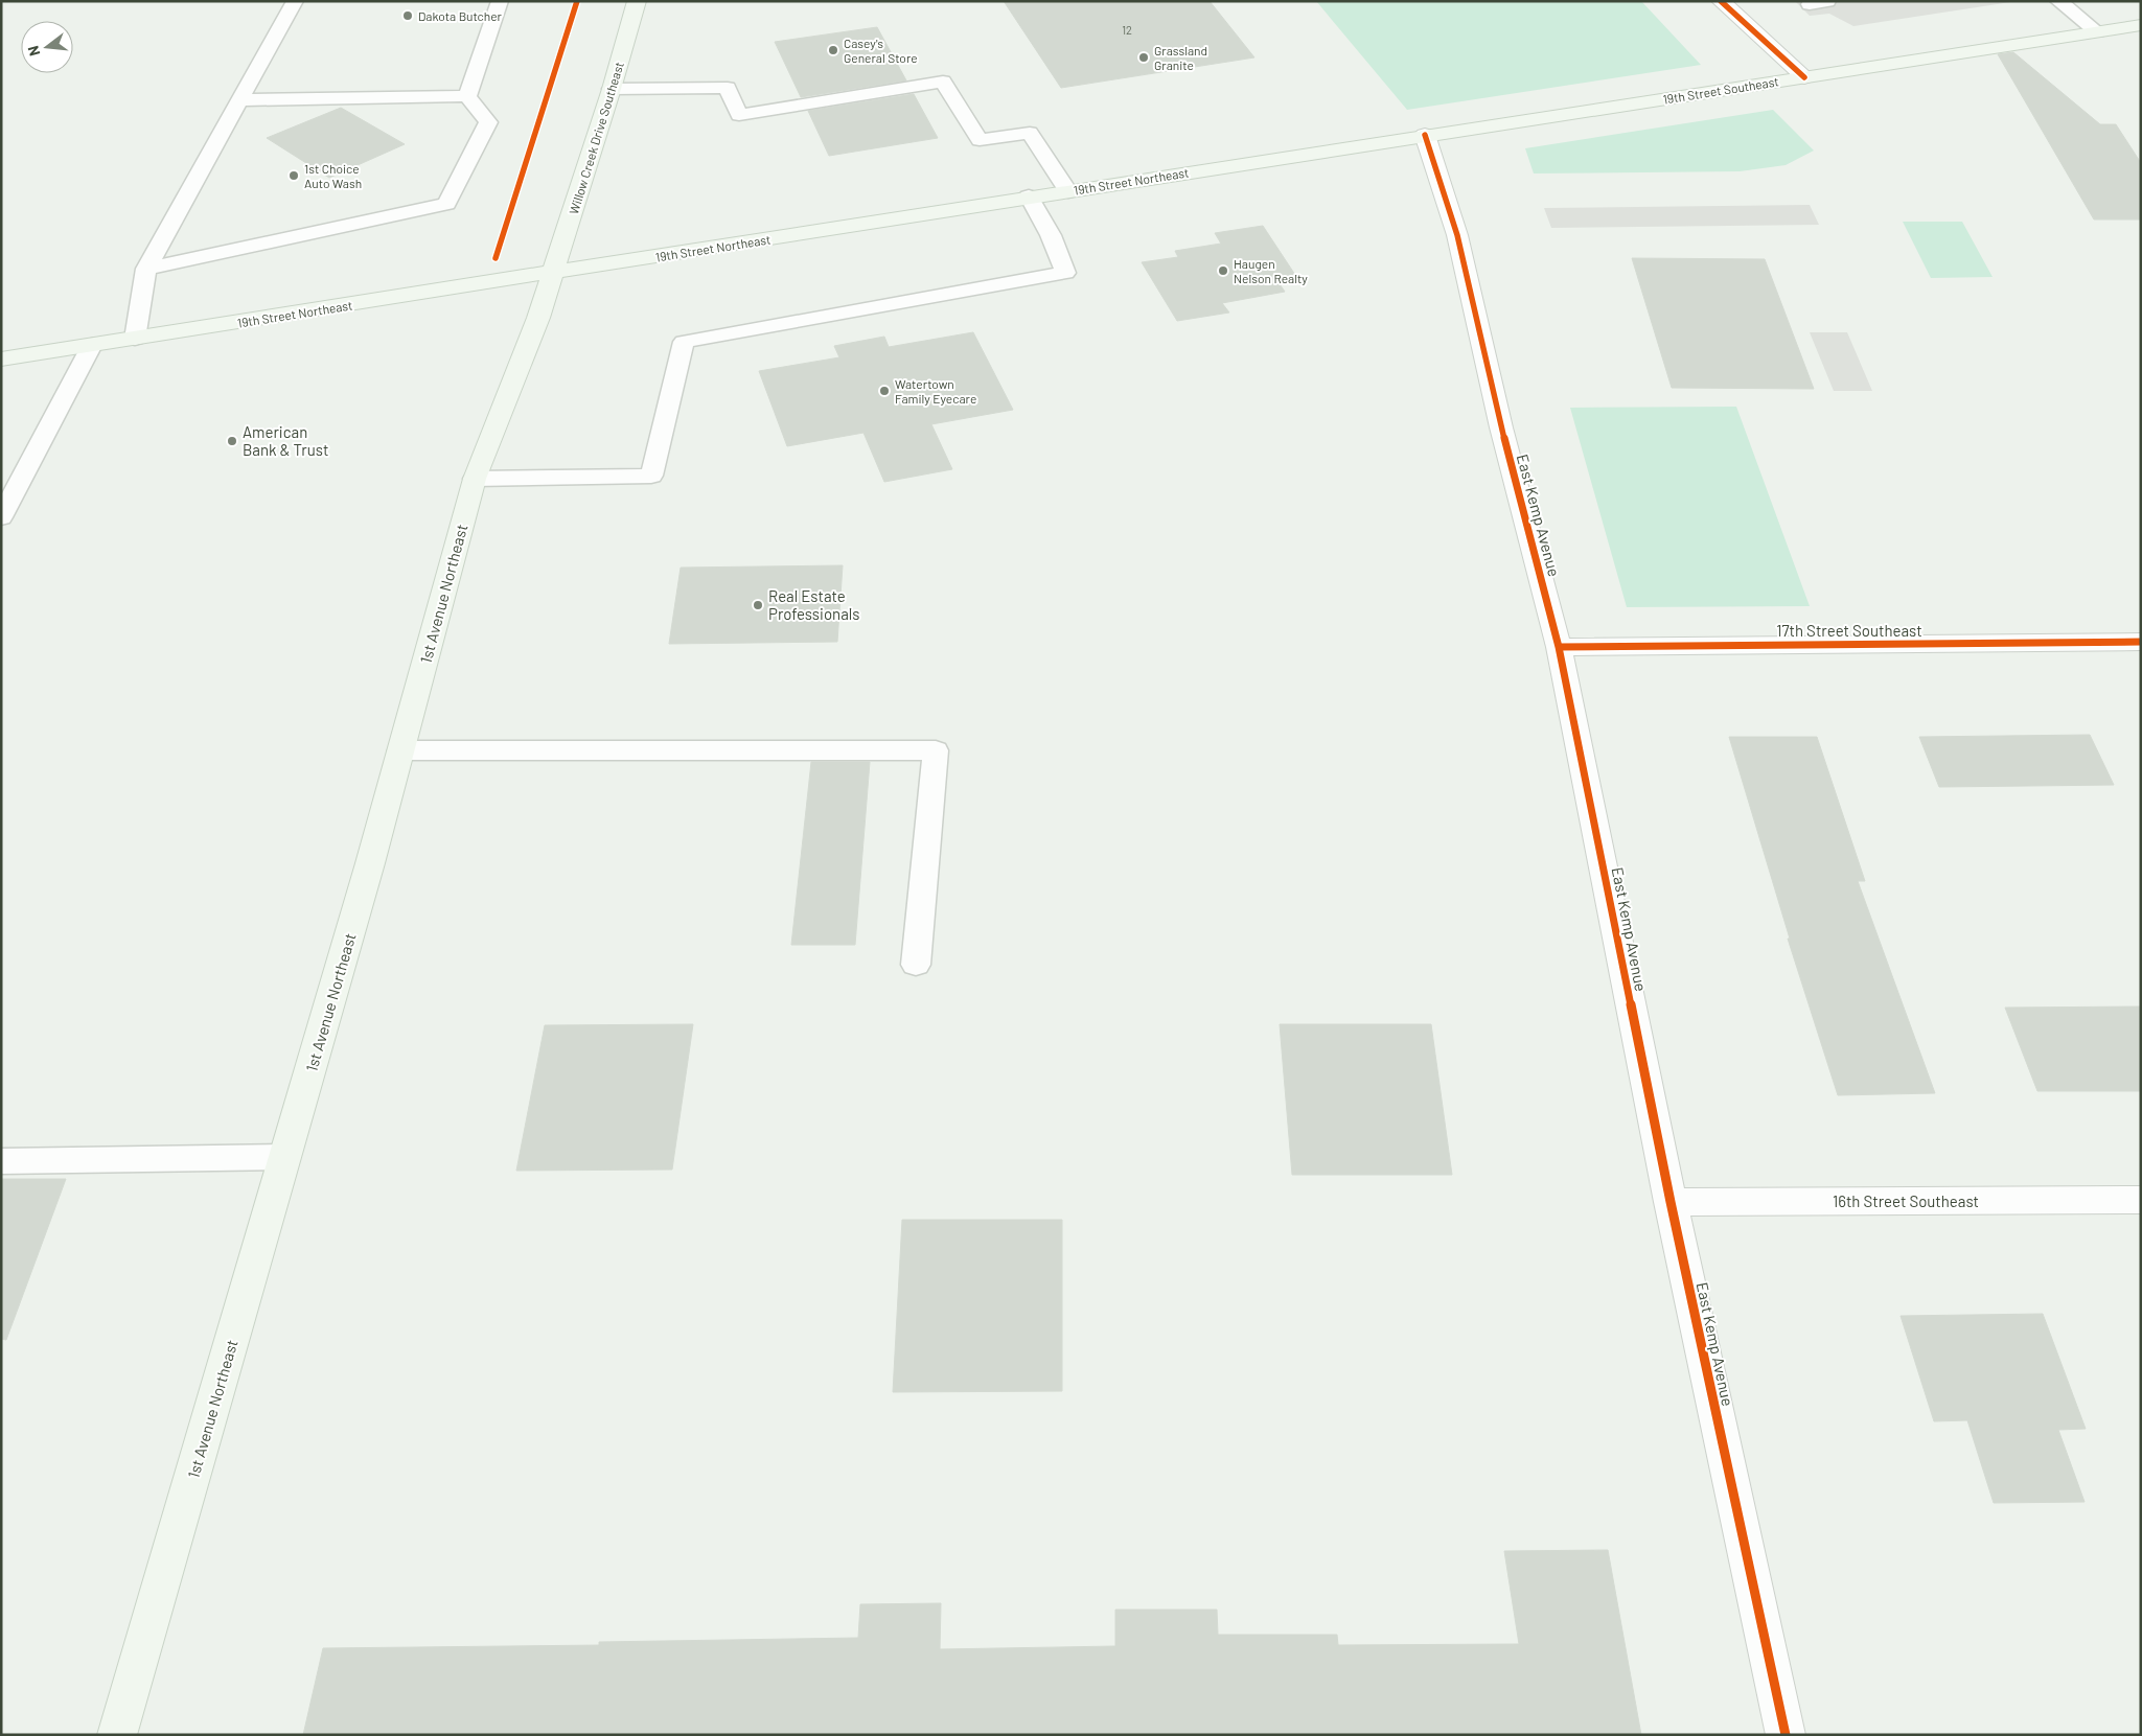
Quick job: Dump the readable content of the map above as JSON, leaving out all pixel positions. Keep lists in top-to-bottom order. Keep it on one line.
{"streets":{"main road":["19th Street Southeast","Willow Creek Drive Southeast","19th Street Northeast","1st Avenue Northeast"],"street":["East Kemp Avenue","17th Street Southeast","16th Street Southeast"]},"crossings":[["19th Street Southeast","19th Street Northeast"],["19th Street Southeast","East Kemp Avenue"],["Willow Creek Drive Southeast","19th Street Northeast"],["Willow Creek Drive Southeast","1st Avenue Northeast"],["19th Street Northeast","East Kemp Avenue"],["19th Street Northeast","1st Avenue Northeast"],["East Kemp Avenue","17th Street Southeast"],["East Kemp Avenue","16th Street Southeast"]],"places":["Dakota Butcher","Casey's General Store","Grassland Granite","1st Choice Auto Wash","Haugen Nelson Realty","Watertown Family Eyecare","American Bank & Trust","Real Estate Professionals"],"house_numbers":["12"],"north":"left"}
